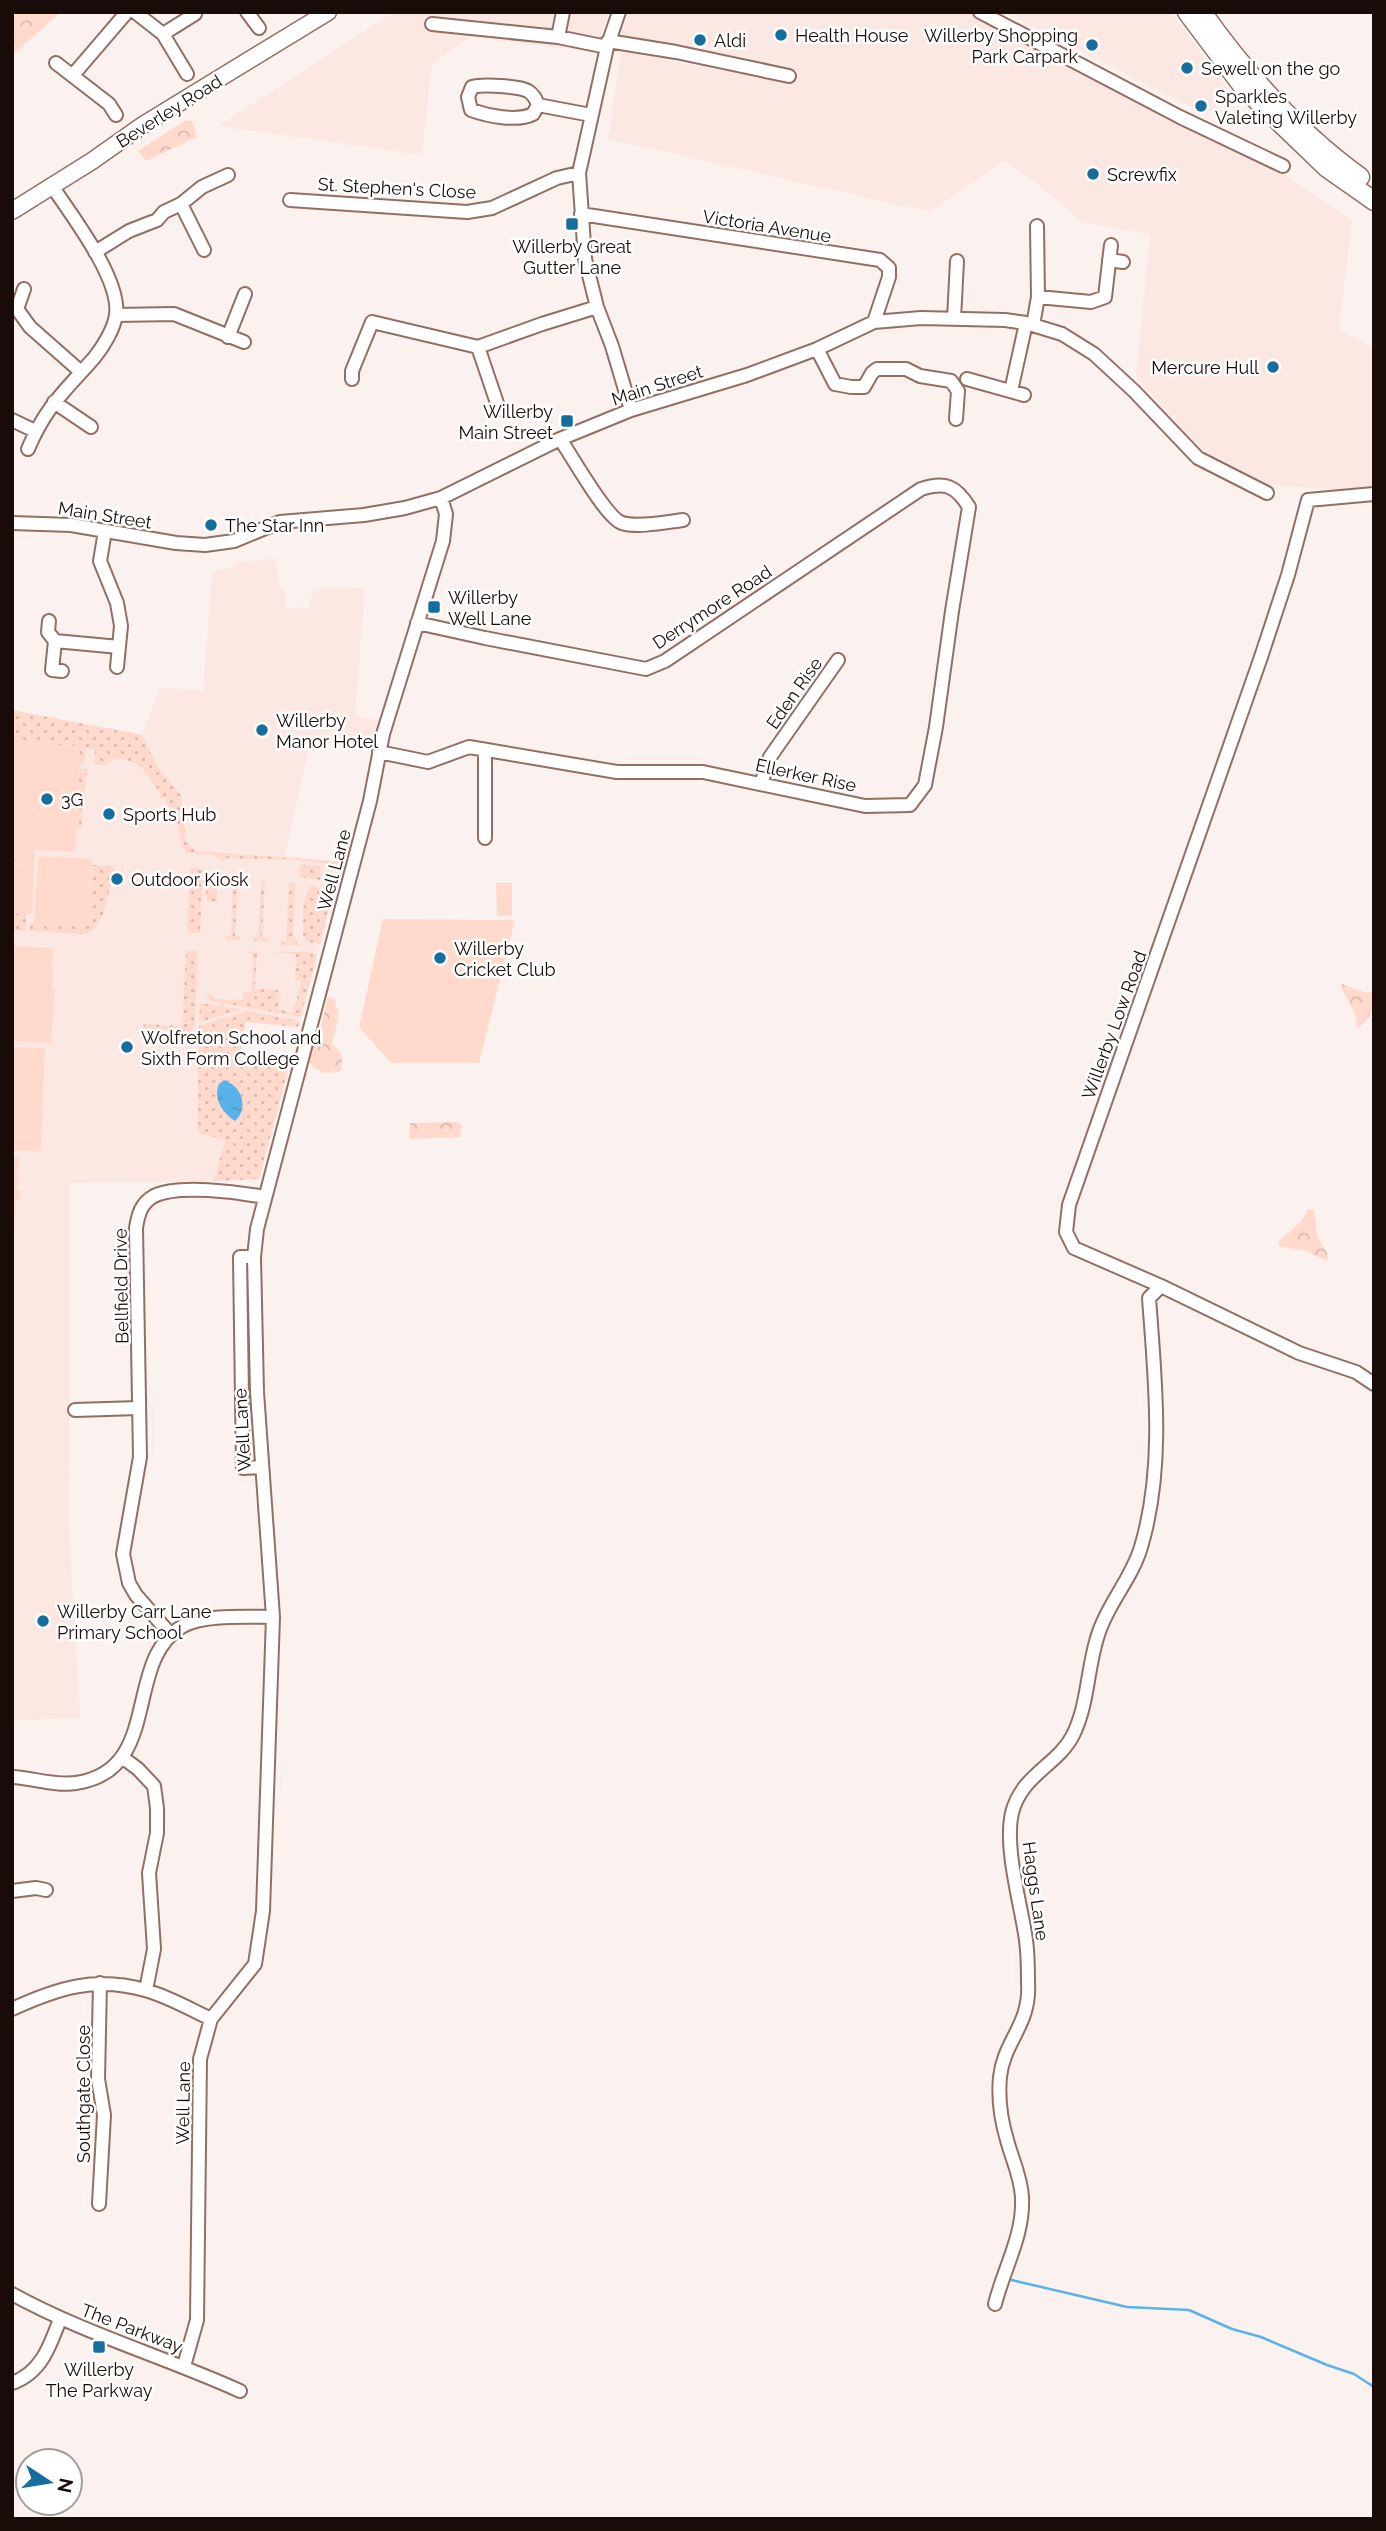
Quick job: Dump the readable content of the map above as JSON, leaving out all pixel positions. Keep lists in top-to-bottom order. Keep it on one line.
{"streets":{"main road":["Beverley Road"],"street":["St. Stephen's Close","Victoria Avenue","Main Street","Derrymore Road","Eden Rise","Ellerker Rise","Well Lane","Willerby Low Road","Bellfield Drive","Haggs Lane","Southgate Close","The Parkway"]},"crossings":[["Victoria Avenue","Main Street"],["Main Street","Well Lane"],["Derrymore Road","Ellerker Rise"],["Derrymore Road","Well Lane"],["Eden Rise","Ellerker Rise"],["Ellerker Rise","Well Lane"],["Well Lane","Bellfield Drive"],["Well Lane","The Parkway"],["Willerby Low Road","Haggs Lane"]],"places":{"other":["Health House","Aldi","Willerby Shopping Park Carpark","Sewell on the go","Sparkles Valeting Willerby","Screwfix","Mercure Hull","The Star Inn","Willerby Manor Hotel","3G","Sports Hub","Outdoor Kiosk","Willerby Cricket Club","Wolfreton School and Sixth Form College","Willerby Carr Lane Primary School"],"transit":["Willerby Great Gutter Lane","Willerby Main Street","Willerby Well Lane","Willerby The Parkway"]},"north":"right"}
